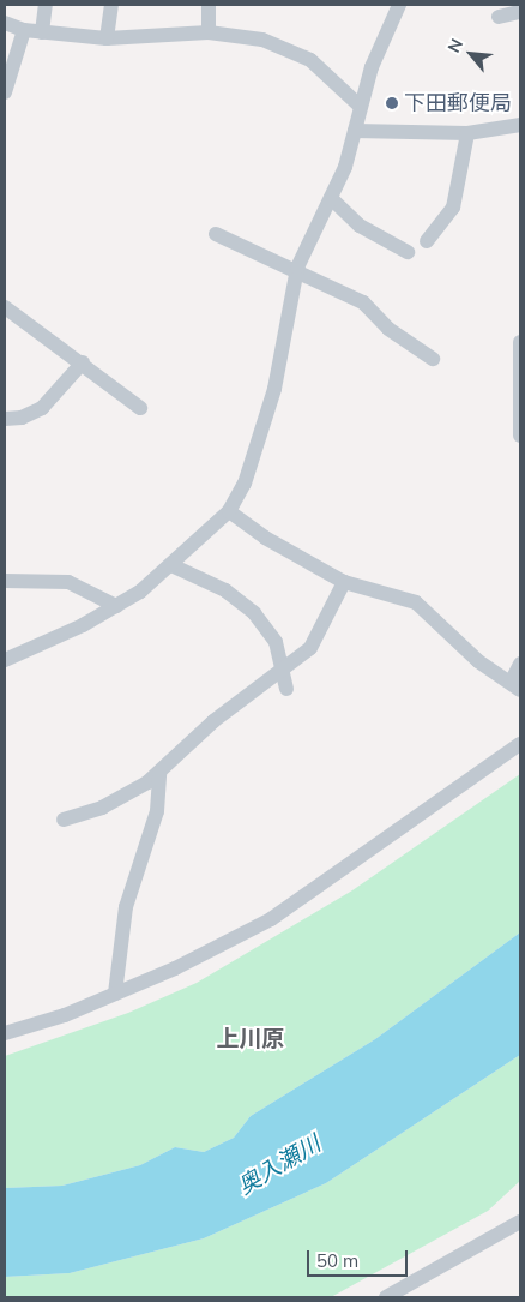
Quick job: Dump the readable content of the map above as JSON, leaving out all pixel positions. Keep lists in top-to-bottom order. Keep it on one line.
{"districts":["上川原"],"water":["奥入瀬川"],"places":["下田郵便局"],"scale_bar":"50 m","north":"top left"}
